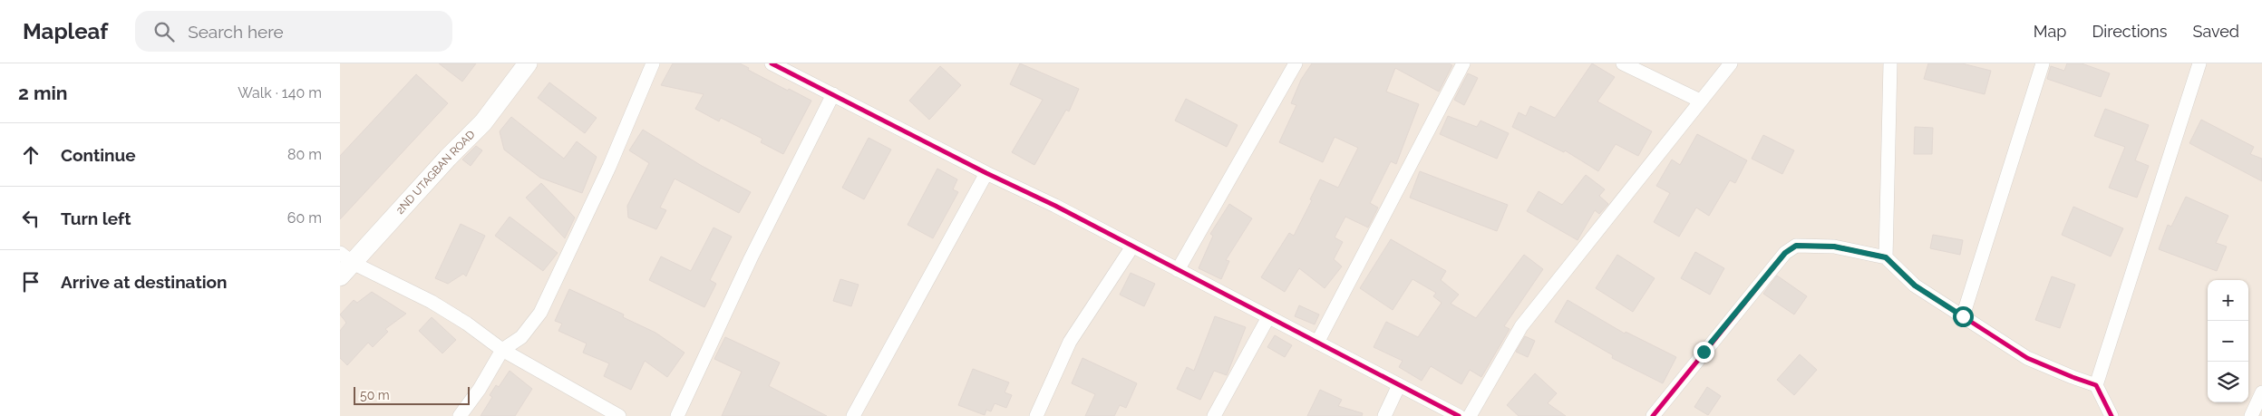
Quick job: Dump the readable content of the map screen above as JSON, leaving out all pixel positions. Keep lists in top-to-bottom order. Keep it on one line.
{"streets":{"street":["2ND UTAGBAN ROAD"]},"scale_bar":"50 m","page":{"header":"Mapleaf","search":"Search here","nav":["Map","Directions","Saved"],"heading":["2 min","Walk · 140 m"],"list":[["Continue","80 m"],["Turn left","60 m"],"Arrive at destination"],"map_buttons":["+","−"],"scale":"50 m"}}
